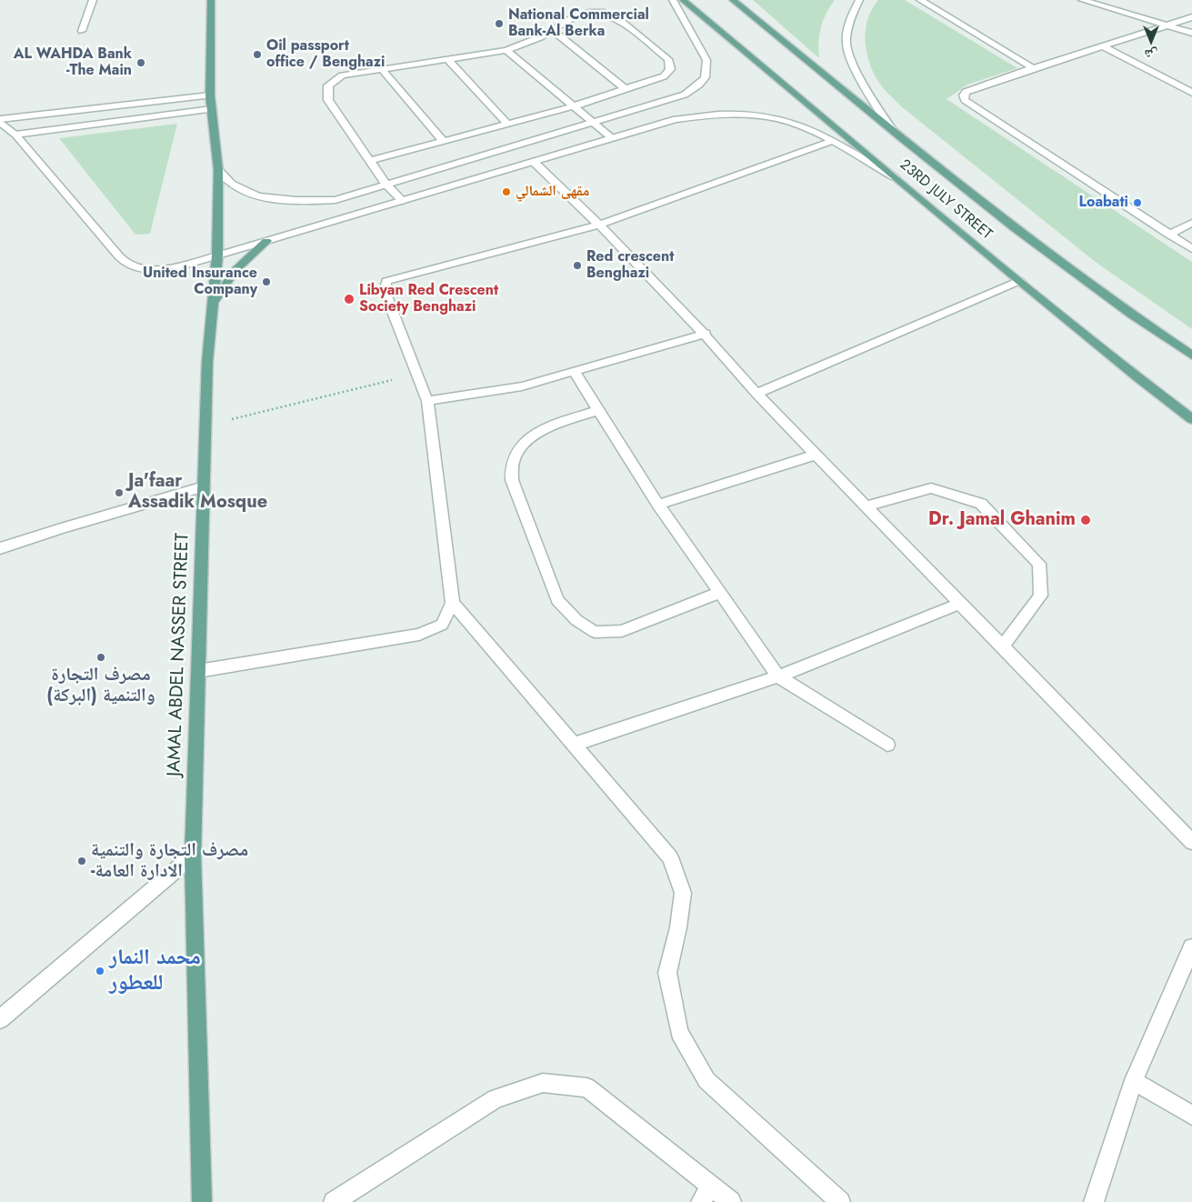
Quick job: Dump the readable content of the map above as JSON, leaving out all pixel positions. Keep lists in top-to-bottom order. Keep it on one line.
{"streets":{"main road":["23RD JULY STREET","JAMAL ABDEL NASSER STREET"]},"places":["National Commercial Bank-Al Berka","Oil passport office / Benghazi","AL WAHDA Bank -The Main","مقهى الشمالي","Loabati","Red crescent Benghazi","United Insurance Company","Libyan Red Crescent Society Benghazi","Ja'faar Assadik Mosque","Dr. Jamal Ghanim","مصرف التجارة والتنمية (البركة)","مصرف التجارة والتنمية -الادارة العامة","محمد النمار للعطور"],"north":"bottom"}
